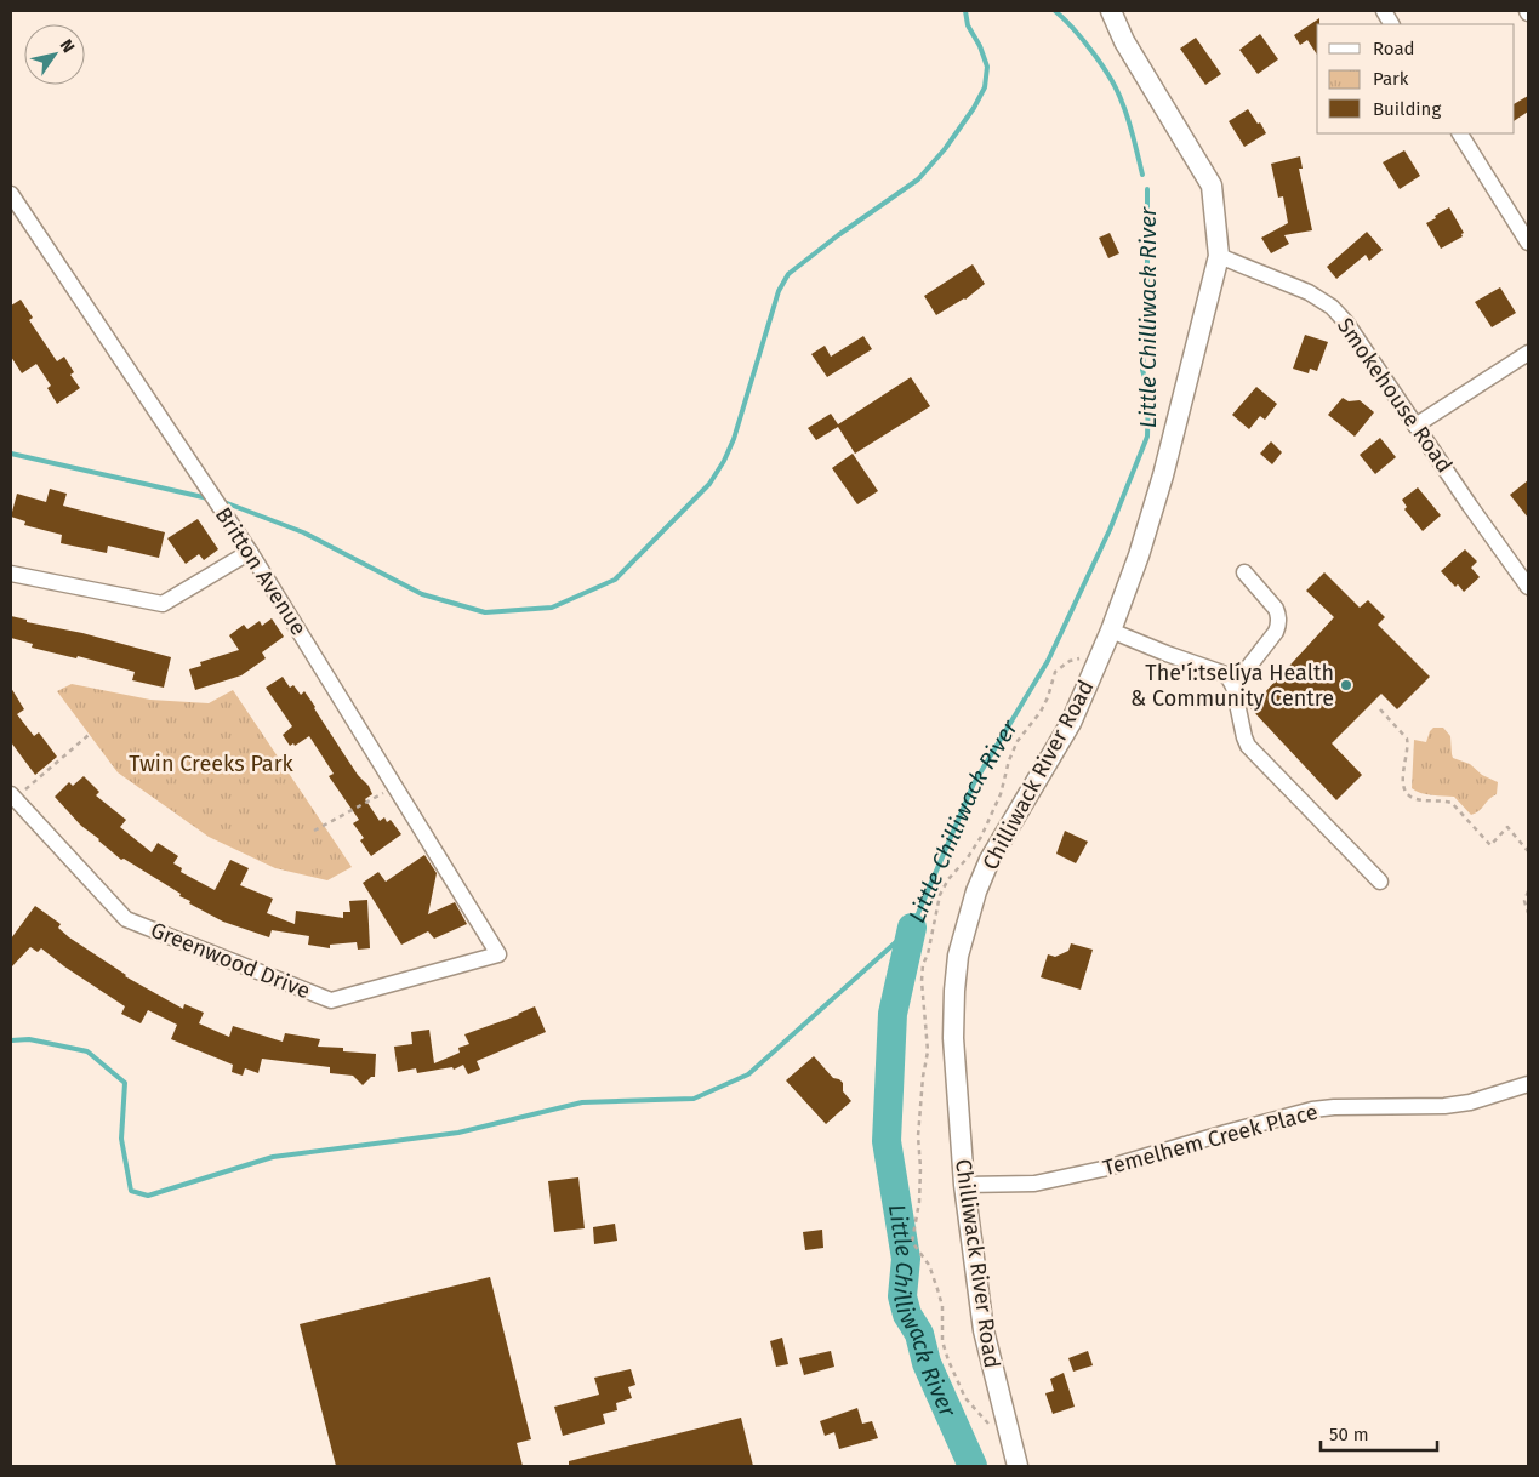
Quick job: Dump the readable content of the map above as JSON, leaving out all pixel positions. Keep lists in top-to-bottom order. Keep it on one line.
{"streets":{"main road":["Chilliwack River Road"],"street":["Smokehouse Road","Britton Avenue","Greenwood Drive","Temelhem Creek Place"]},"crossings":[["Smokehouse Road","Chilliwack River Road"],["Britton Avenue","Greenwood Drive"],["Chilliwack River Road","Temelhem Creek Place"]],"water":["Little Chilliwack River"],"parks":["Twin Creeks Park"],"places":["The'í:tselíya Health & Community Centre"],"legend":["Road","Park","Building"],"scale_bar":"50 m","north":"top right"}
